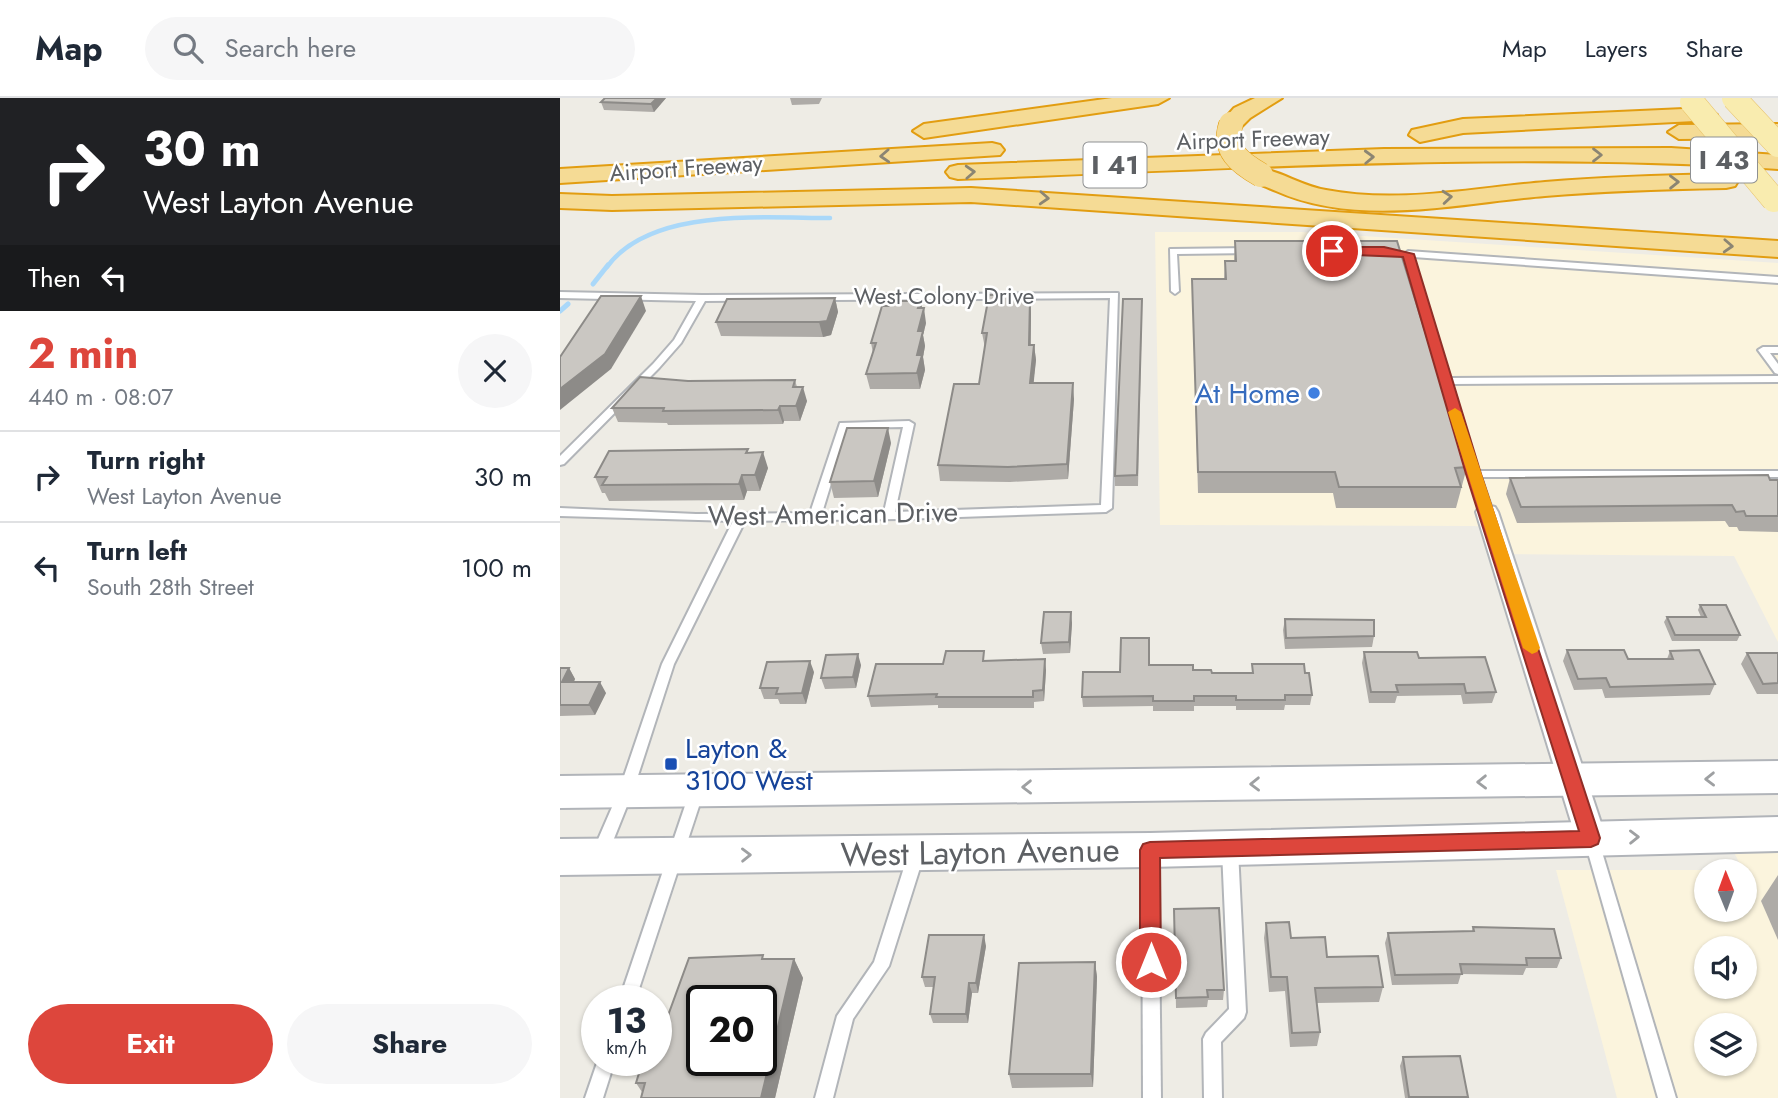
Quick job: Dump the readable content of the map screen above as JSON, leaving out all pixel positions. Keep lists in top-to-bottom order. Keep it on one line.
{"streets":{"highway":["Airport Freeway","I 43","I 41"],"main road":["West Layton Avenue"],"lane":["West Colony Drive","West American Drive"]},"crossings":[["Airport Freeway","I 43"],["Airport Freeway","I 41"],["I 43","I 41"],["West Colony Drive","West American Drive"]],"places":{"other":["At Home"],"transit":["Layton & 3100 West"]},"north":"top","page":{"header":"Map","search":"Search here","nav":["Map","Layers","Share"],"turn":["30 m","West Layton Avenue"],"then":"Then","heading":["2 min","440 m · 08:07"],"list":[{"name":"Turn right","note":"West Layton Avenue","value":"30 m"},{"name":"Turn left","note":"South 28th Street","value":"100 m"}],"speed":"13 km/h","limit":"20","buttons":["Exit","Share"]}}
